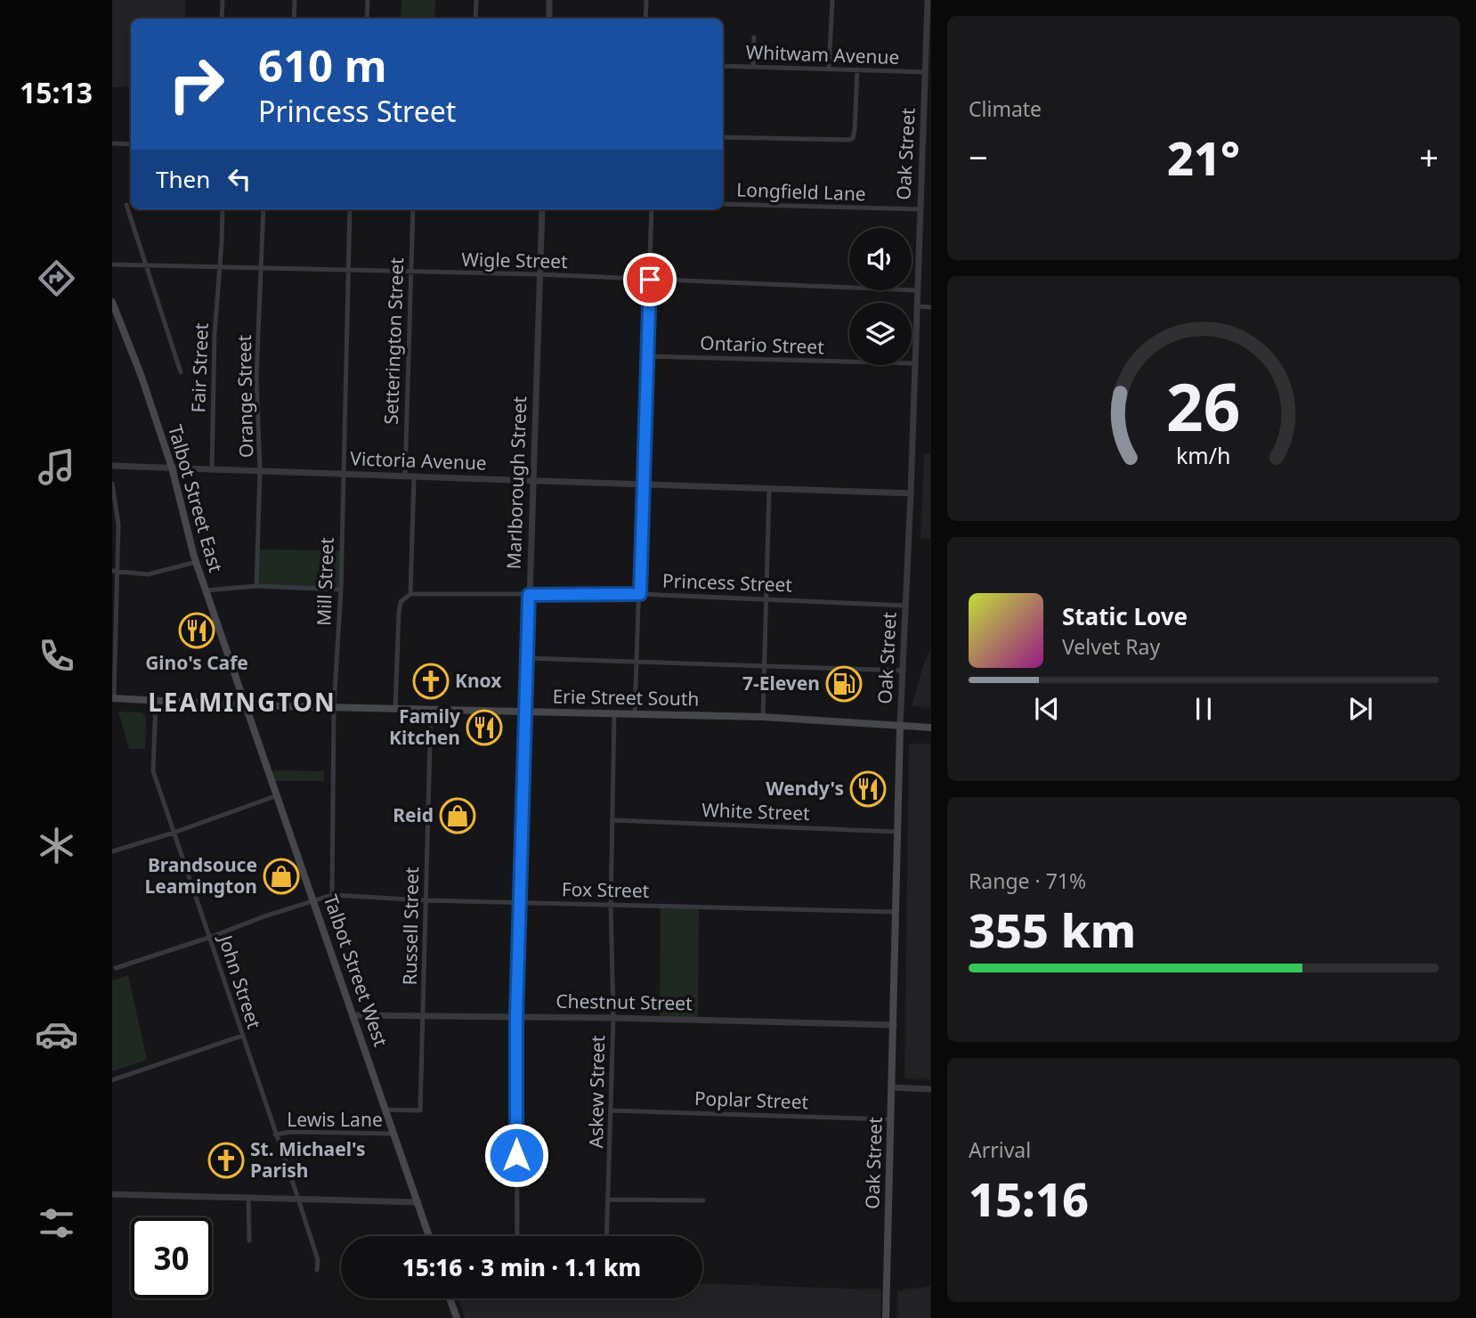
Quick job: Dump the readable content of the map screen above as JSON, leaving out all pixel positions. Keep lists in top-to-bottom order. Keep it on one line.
{"streets":{"main road":["Oak Street","Talbot Street East","Erie Street South","Talbot Street West"],"street":["Whitwam Avenue","Longfield Lane","Wigle Street","Setterington Street","Ontario Street","Fair Street","Orange Street","Victoria Avenue","Marlborough Street","Mill Street","Princess Street","White Street","Fox Street","Russell Street","John Street","Chestnut Street","Askew Street","Poplar Street","Lewis Lane"]},"crossings":[["Whitwam Avenue","Oak Street"],["Oak Street","Longfield Lane"],["Oak Street","Wigle Street"],["Oak Street","Ontario Street"],["Oak Street","Victoria Avenue"],["Oak Street","Princess Street"],["Oak Street","Erie Street South"],["Oak Street","White Street"],["Oak Street","Fox Street"],["Oak Street","Chestnut Street"],["Oak Street","Poplar Street"],["Wigle Street","Setterington Street"],["Wigle Street","Fair Street"],["Wigle Street","Orange Street"],["Wigle Street","Marlborough Street"],["Wigle Street","Mill Street"],["Setterington Street","Victoria Avenue"],["Fair Street","Victoria Avenue"],["Orange Street","Victoria Avenue"],["Victoria Avenue","Marlborough Street"],["Victoria Avenue","Talbot Street East"],["Victoria Avenue","Mill Street"],["Marlborough Street","Princess Street"],["Marlborough Street","Erie Street South"],["Marlborough Street","Fox Street"],["Marlborough Street","Chestnut Street"],["Talbot Street East","Erie Street South"],["Talbot Street East","Talbot Street West"],["Mill Street","Erie Street South"],["Mill Street","Fox Street"],["Erie Street South","Russell Street"],["Erie Street South","Talbot Street West"],["Erie Street South","John Street"],["Erie Street South","Askew Street"],["White Street","Askew Street"],["Fox Street","Russell Street"],["Fox Street","Talbot Street West"],["Fox Street","John Street"],["Fox Street","Askew Street"],["Russell Street","Talbot Street West"],["Russell Street","Chestnut Street"],["Talbot Street West","Chestnut Street"],["Talbot Street West","Lewis Lane"],["John Street","Lewis Lane"],["Chestnut Street","Askew Street"],["Askew Street","Poplar Street"]],"districts":["LEAMINGTON"],"places":{"restaurant":["Gino's Cafe","Family Kitchen","Wendy's"],"church":["Knox","St. Michael's Parish"],"fuel station":["7-Eleven"],"shop":["Reid","Brandsouce Leamington"]},"page":{"tabs":"15:13","tile":["Climate",["Range · 71%","355 km"],["Arrival","15:16"]],"turn":["610 m","Princess Street"],"heat":["−","21°","+"],"then":"Then","song":["Static Love","Velvet Ray"],"limit":"30","trip":"15:16 · 3 min · 1.1 km","gauge":["26","km/h"]}}
